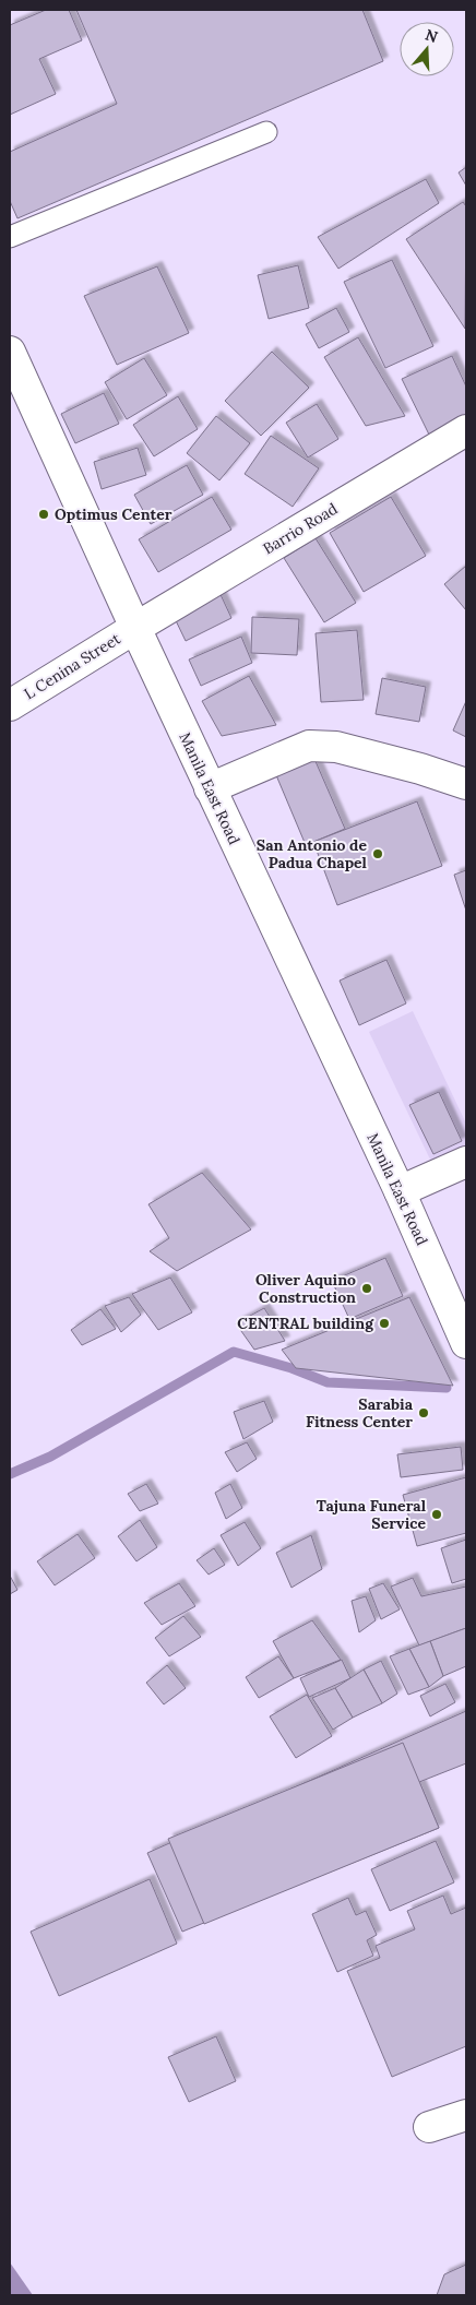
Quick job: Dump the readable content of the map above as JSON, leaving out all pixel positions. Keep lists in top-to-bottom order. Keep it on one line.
{"streets":{"main road":["Barrio Road","L Cenina Street","Manila East Road"]},"crossings":[["Barrio Road","L Cenina Street"],["Barrio Road","Manila East Road"],["L Cenina Street","Manila East Road"]],"places":["Optimus Center","San Antonio de Padua Chapel","Oliver Aquino Construction","CENTRAL building","Sarabia Fitness Center","Tajuna Funeral Service"],"north":"top"}
